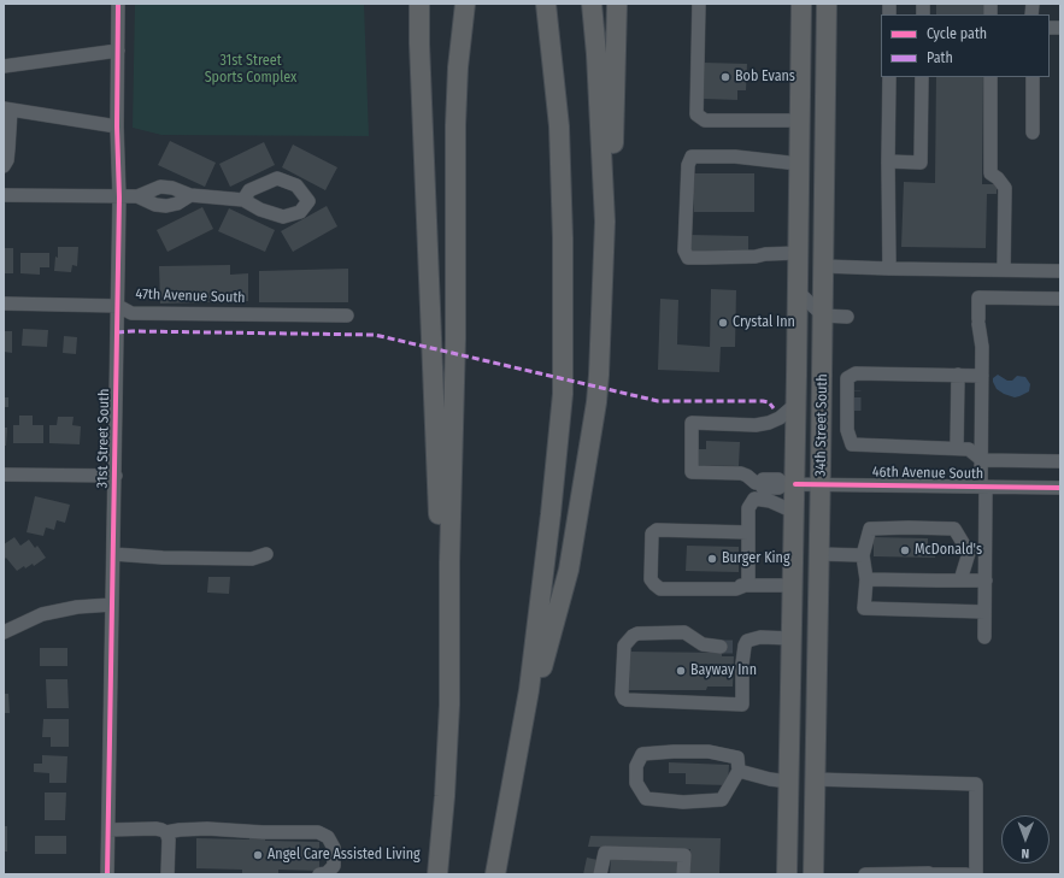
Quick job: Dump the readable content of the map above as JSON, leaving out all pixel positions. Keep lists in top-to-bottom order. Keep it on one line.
{"streets":{"highway":["34th Street South"],"street":["47th Avenue South","31st Street South","46th Avenue South"]},"crossings":[["47th Avenue South","31st Street South"],["34th Street South","46th Avenue South"]],"parks":["31st Street Sports Complex"],"places":["Bob Evans","Crystal Inn","McDonald's","Burger King","Bayway Inn","Angel Care Assisted Living"],"legend":["Cycle path","Path"],"north":"bottom"}
